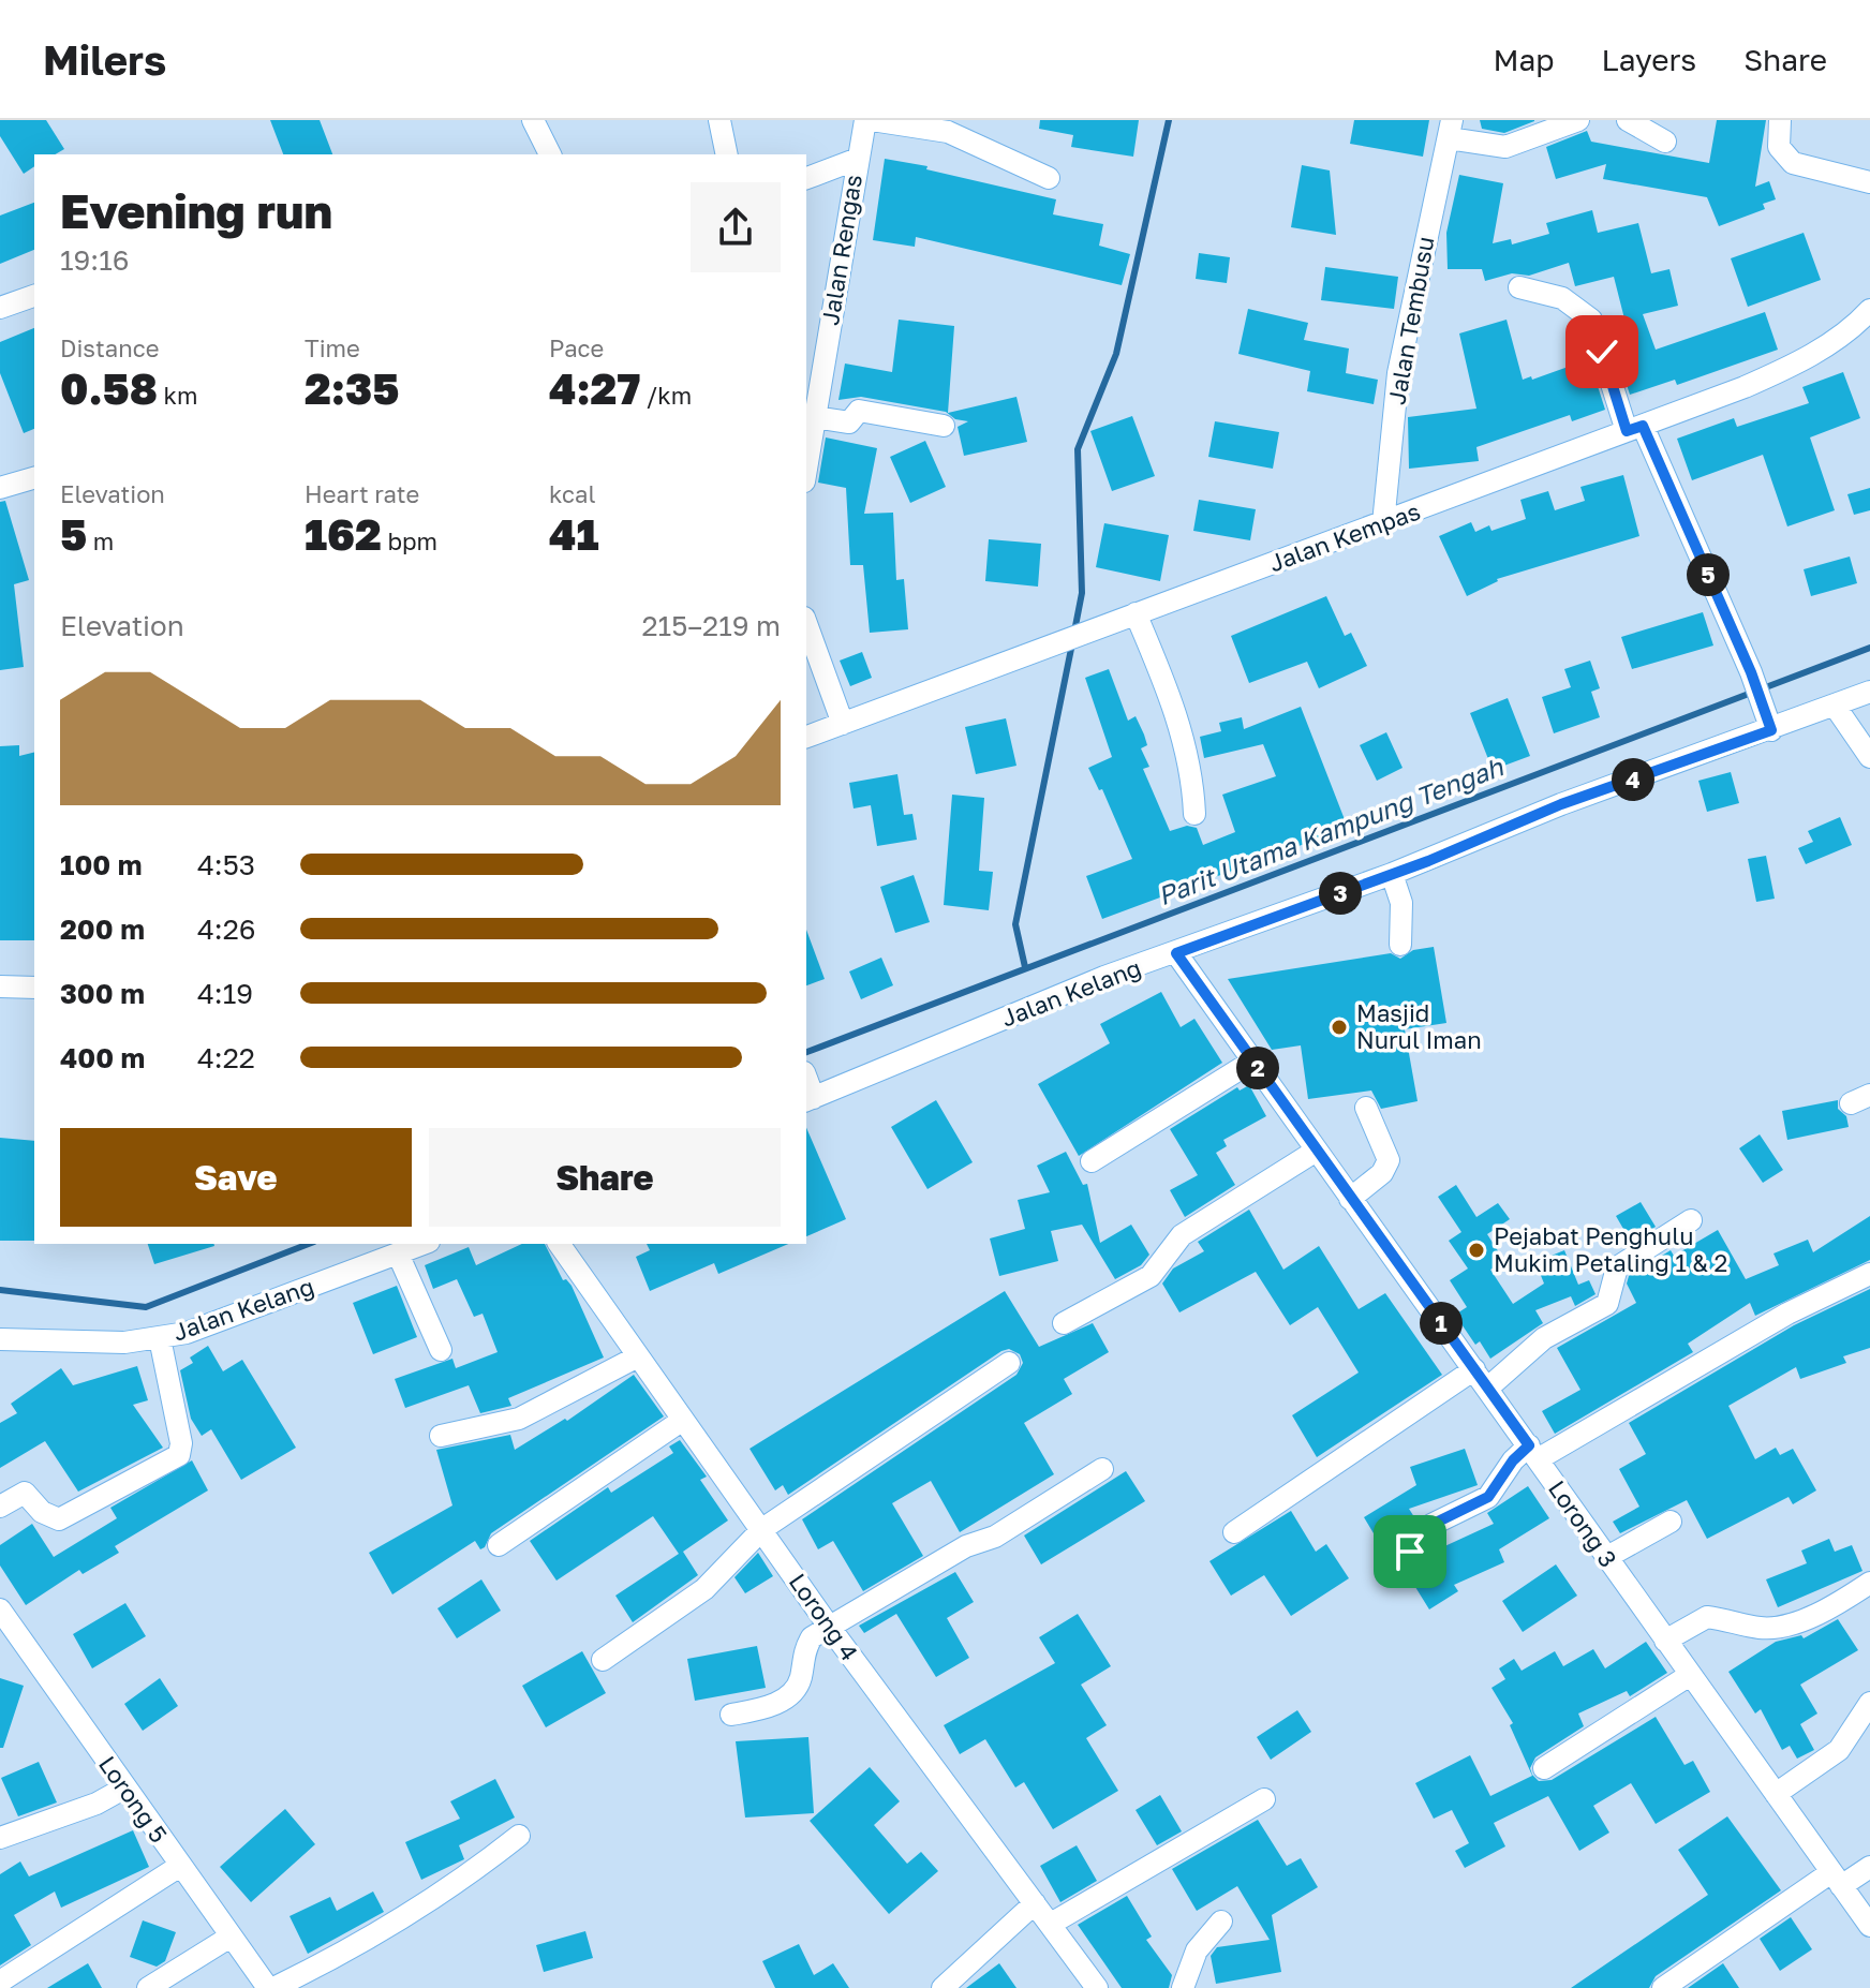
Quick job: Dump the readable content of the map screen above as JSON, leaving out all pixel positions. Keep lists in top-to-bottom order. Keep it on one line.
{"streets":{"street":["Jalan Rengas","Jalan Tembusu","Jalan Kempas","Jalan Kelang","Lorong 3","Lorong 4","Lorong 5"]},"crossings":[["Jalan Tembusu","Jalan Kempas"],["Jalan Kelang","Lorong 3"]],"water":["Parit Utama Kampung Tengah"],"places":["Masjid Nurul Iman","Pejabat Penghulu Mukim Petaling 1 & 2"],"page":{"header":"Milers","nav":["Map","Layers","Share"],"heading":["Evening run","19:16"],"stats":[["Distance","0.58 km"],["Time","2:35"],["Pace","4:27 /km"],["Elevation","5 m"],["Heart rate","162 bpm"],["kcal","41"]],"pins":["5","4","3","2","1"],"chart":["Elevation","215–219 m"],"list":[{"name":"100 m","note":"4:53"},{"name":"200 m","note":"4:26"},{"name":"300 m","note":"4:19"},{"name":"400 m","note":"4:22"}],"buttons":["Save","Share"]}}
